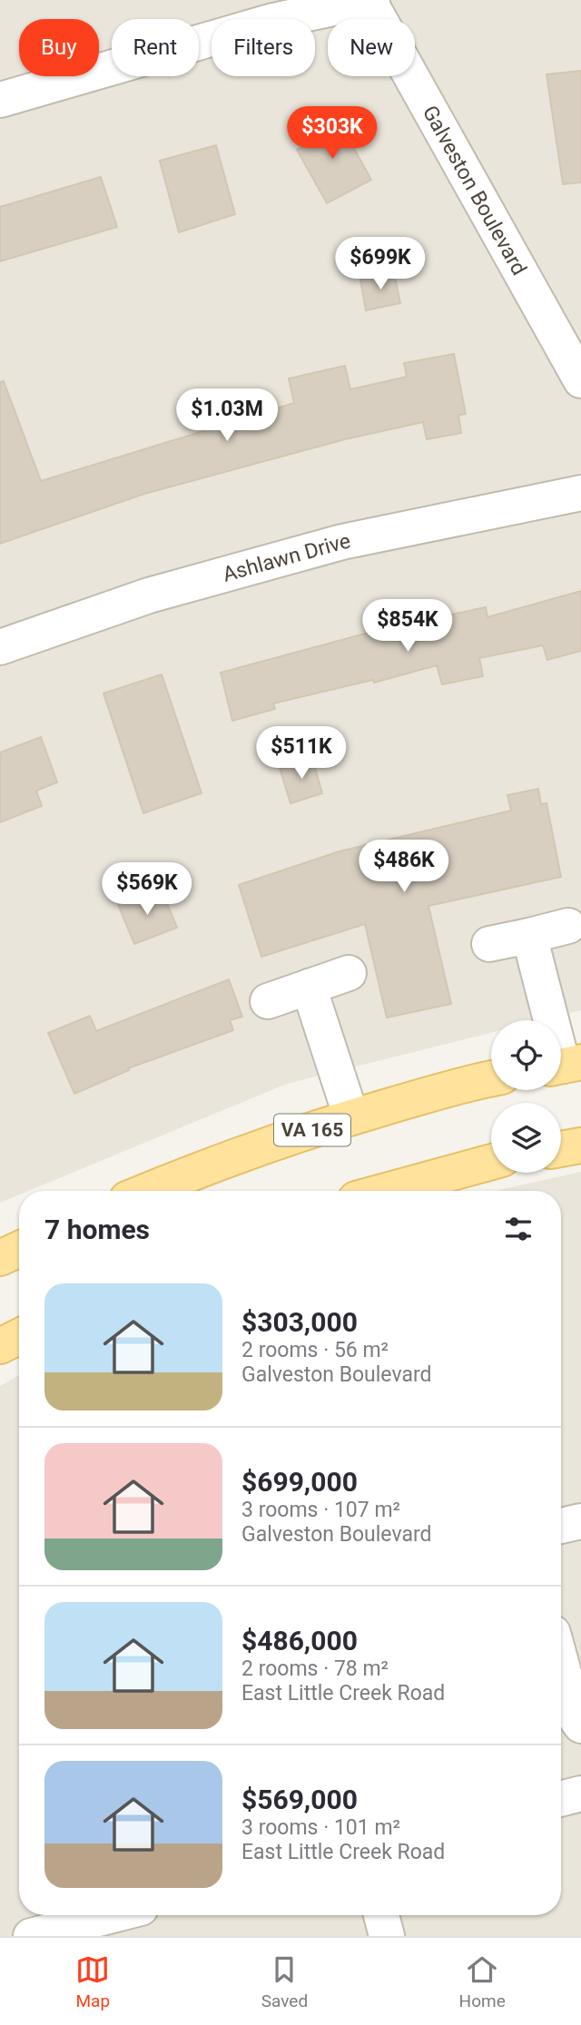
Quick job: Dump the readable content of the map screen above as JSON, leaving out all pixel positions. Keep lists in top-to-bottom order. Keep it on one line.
{"streets":{"main road":["VA 165"],"street":["Galveston Boulevard","Ashlawn Drive"]},"page":{"chip":["Buy","Rent","Filters","New"],"price":["$303K","$699K","$1.03M","$854K","$511K","$486K","$569K"],"heading":"7 homes","list":[{"name":"$303,000","note":"2 rooms · 56 m² · Galveston Boulevard"},{"name":"$699,000","note":"3 rooms · 107 m² · Galveston Boulevard"},{"name":"$486,000","note":"2 rooms · 78 m² · East Little Creek Road"},{"name":"$569,000","note":"3 rooms · 101 m² · East Little Creek Road"}],"tabs":["Map","Saved","Home"]}}
